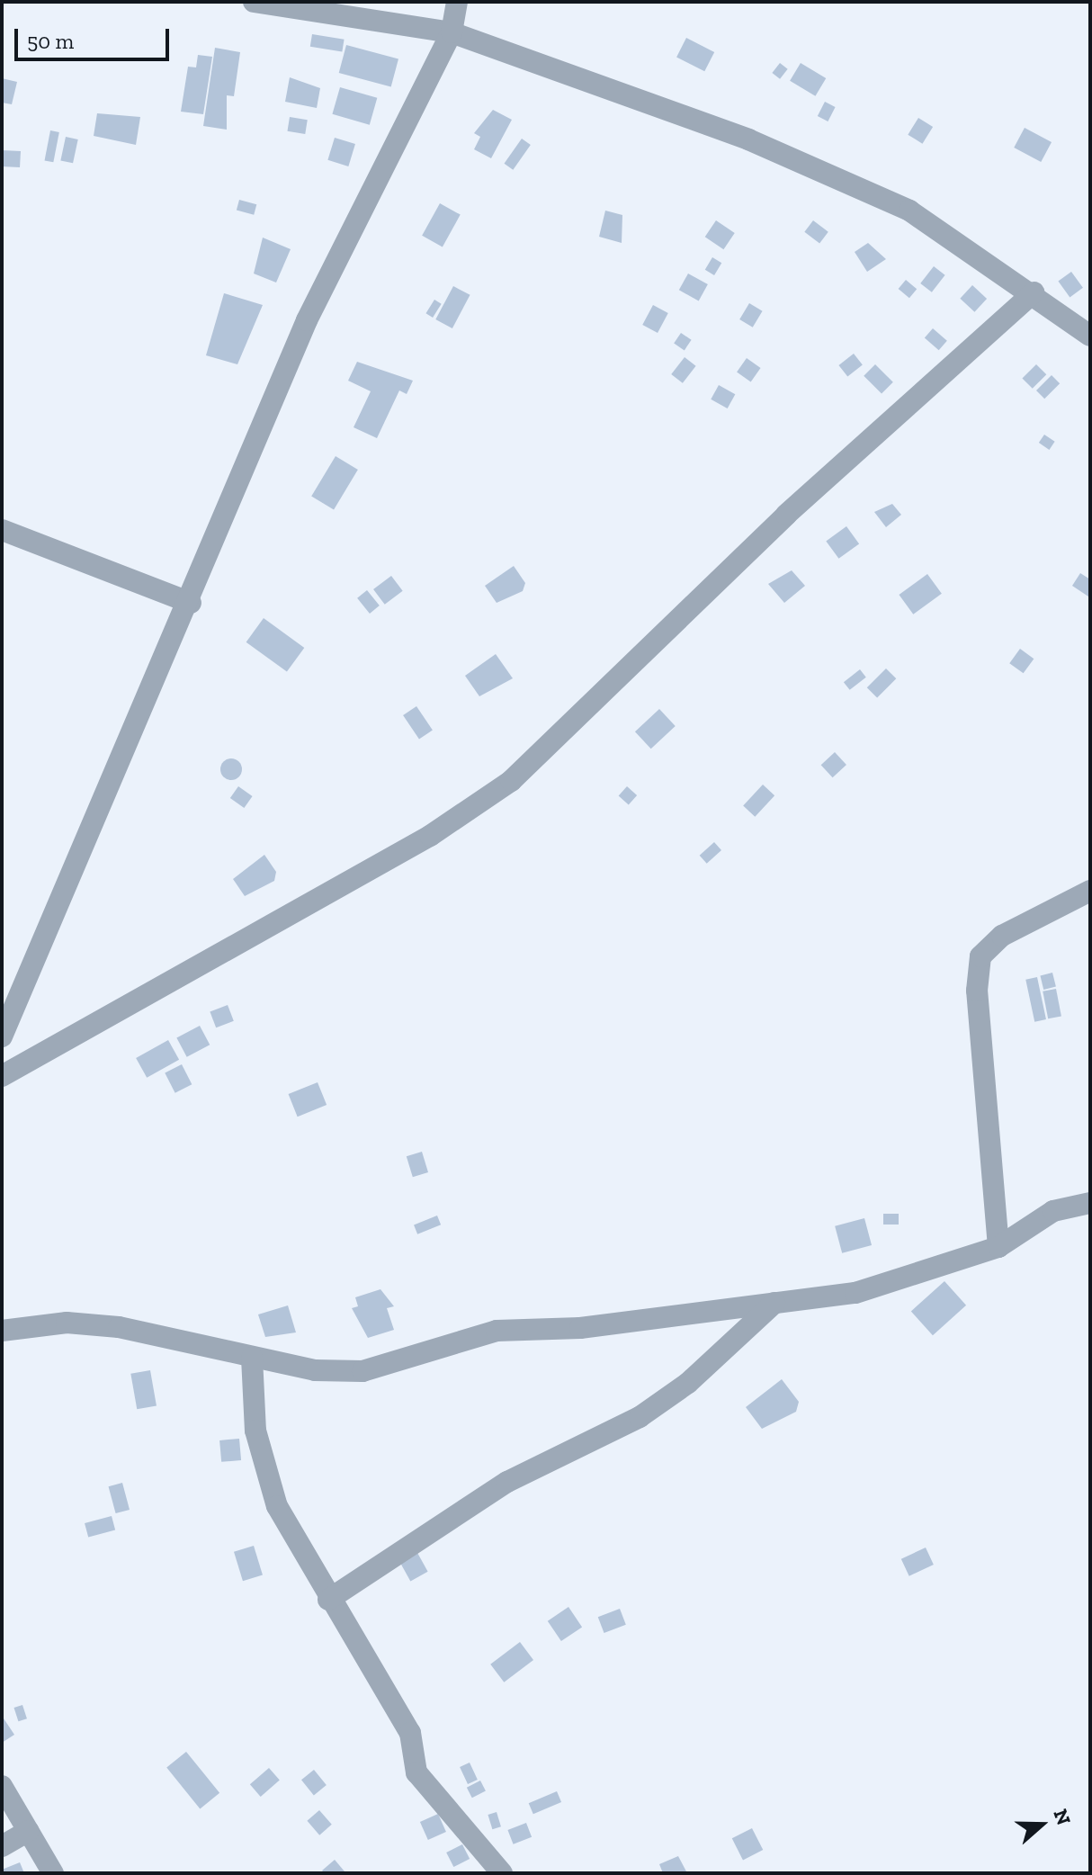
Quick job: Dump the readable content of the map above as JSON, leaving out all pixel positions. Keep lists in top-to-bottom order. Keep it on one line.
{"scale_bar":"50 m","north":"right"}
